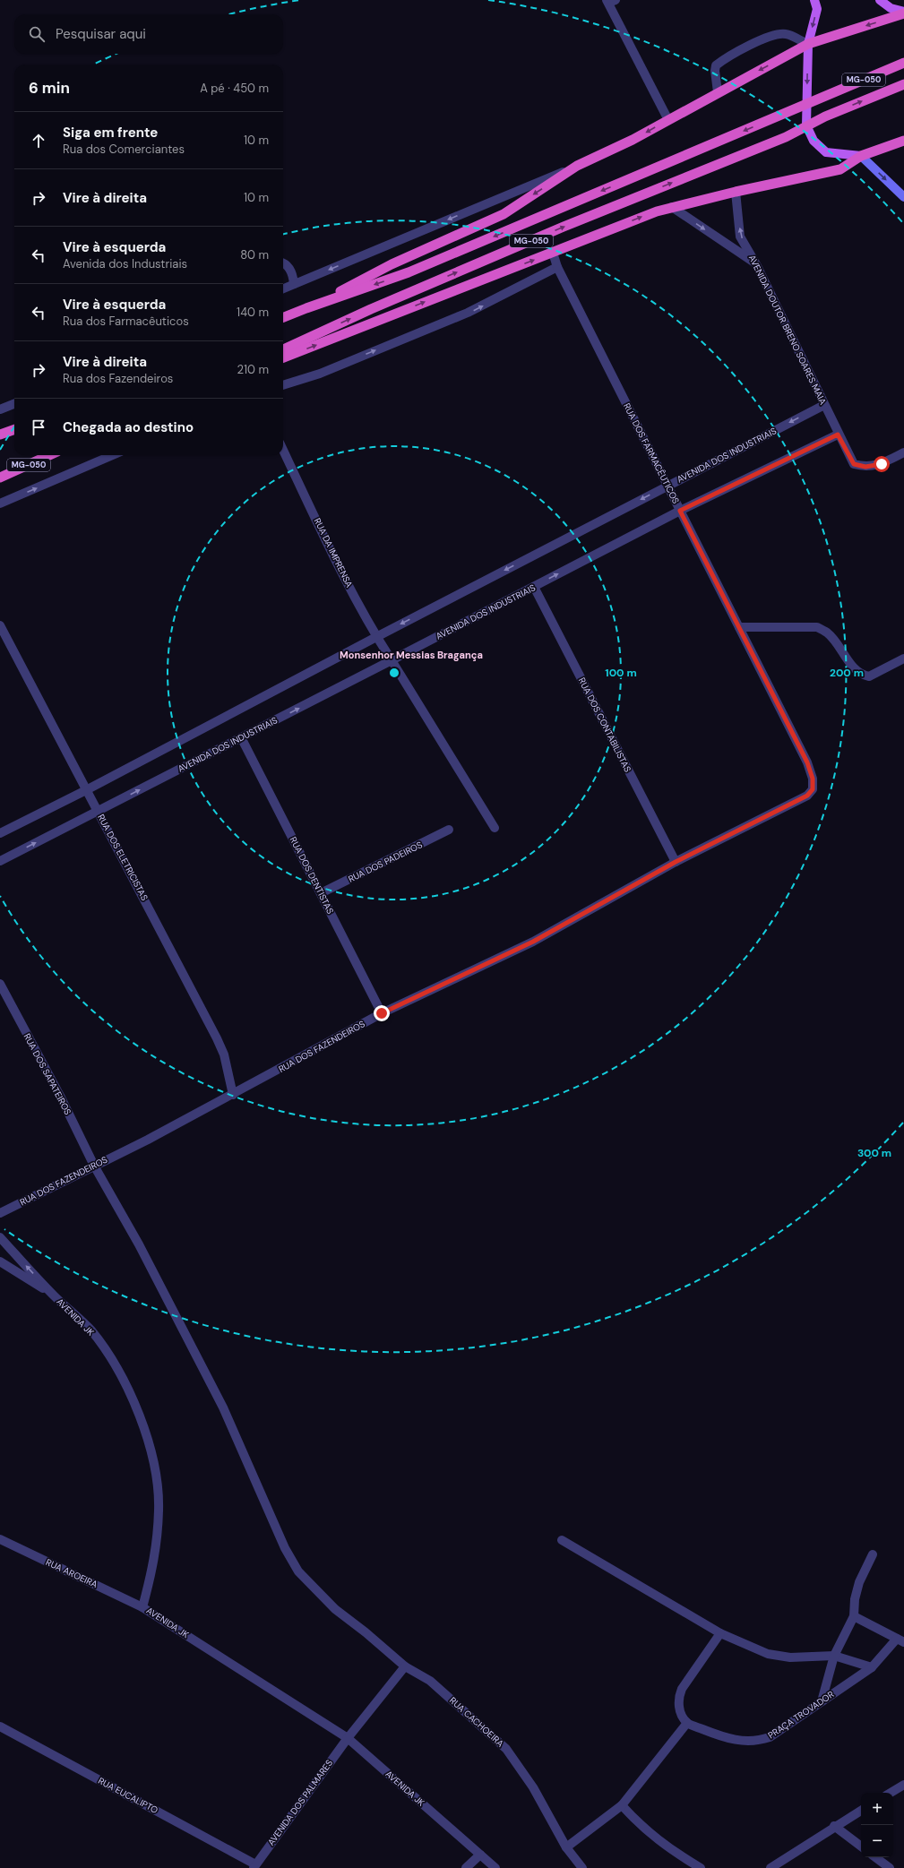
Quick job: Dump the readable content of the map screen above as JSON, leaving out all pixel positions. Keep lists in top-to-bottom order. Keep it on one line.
{"streets":{"highway":["MG-050"],"street":["AVENIDA DOUTOR BRENO SOARES MAIA","RUA DOS FARMACÊUTICOS","AVENIDA DOS INDUSTRIAIS","RUA DA IMPRENSA","RUA DOS CONTABILISTAS","RUA DOS ELETRICISTAS","RUA DOS PADEIROS","RUA DOS DENTISTAS","RUA DOS FAZENDEIROS","RUA DOS SAPATEIROS","AVENIDA JK","RUA AROEIRA","PRAÇA TROVADOR","RUA CACHOEIRA","RUA EUCALIPTO","AVENIDA DOS PALMARES"]},"crossings":[["AVENIDA DOUTOR BRENO SOARES MAIA","AVENIDA DOS INDUSTRIAIS"],["RUA DOS FARMACÊUTICOS","AVENIDA DOS INDUSTRIAIS"],["RUA DOS FARMACÊUTICOS","RUA DOS FAZENDEIROS"],["AVENIDA DOS INDUSTRIAIS","RUA DA IMPRENSA"],["AVENIDA DOS INDUSTRIAIS","RUA DOS CONTABILISTAS"],["AVENIDA DOS INDUSTRIAIS","RUA DOS ELETRICISTAS"],["AVENIDA DOS INDUSTRIAIS","RUA DOS DENTISTAS"],["RUA DOS CONTABILISTAS","RUA DOS FAZENDEIROS"],["RUA DOS ELETRICISTAS","RUA DOS FAZENDEIROS"],["RUA DOS PADEIROS","RUA DOS DENTISTAS"],["RUA DOS DENTISTAS","RUA DOS FAZENDEIROS"],["RUA DOS FAZENDEIROS","RUA DOS SAPATEIROS"],["RUA DOS SAPATEIROS","RUA CACHOEIRA"],["AVENIDA JK","RUA AROEIRA"],["AVENIDA JK","AVENIDA DOS PALMARES"],["RUA EUCALIPTO","AVENIDA DOS PALMARES"]],"districts":["Monsenhor Messias Bragança"],"page":{"search":"Pesquisar aqui","heading":["6 min","A pé · 450 m"],"list":[["Siga em frente","Rua dos Comerciantes","10 m"],["Vire à direita","10 m"],["Vire à esquerda","Avenida dos Industriais","80 m"],["Vire à esquerda","Rua dos Farmacêuticos","140 m"],["Vire à direita","Rua dos Fazendeiros","210 m"],"Chegada ao destino"],"map_buttons":["+","−"]},"rings":["100 m","200 m","300 m"]}
